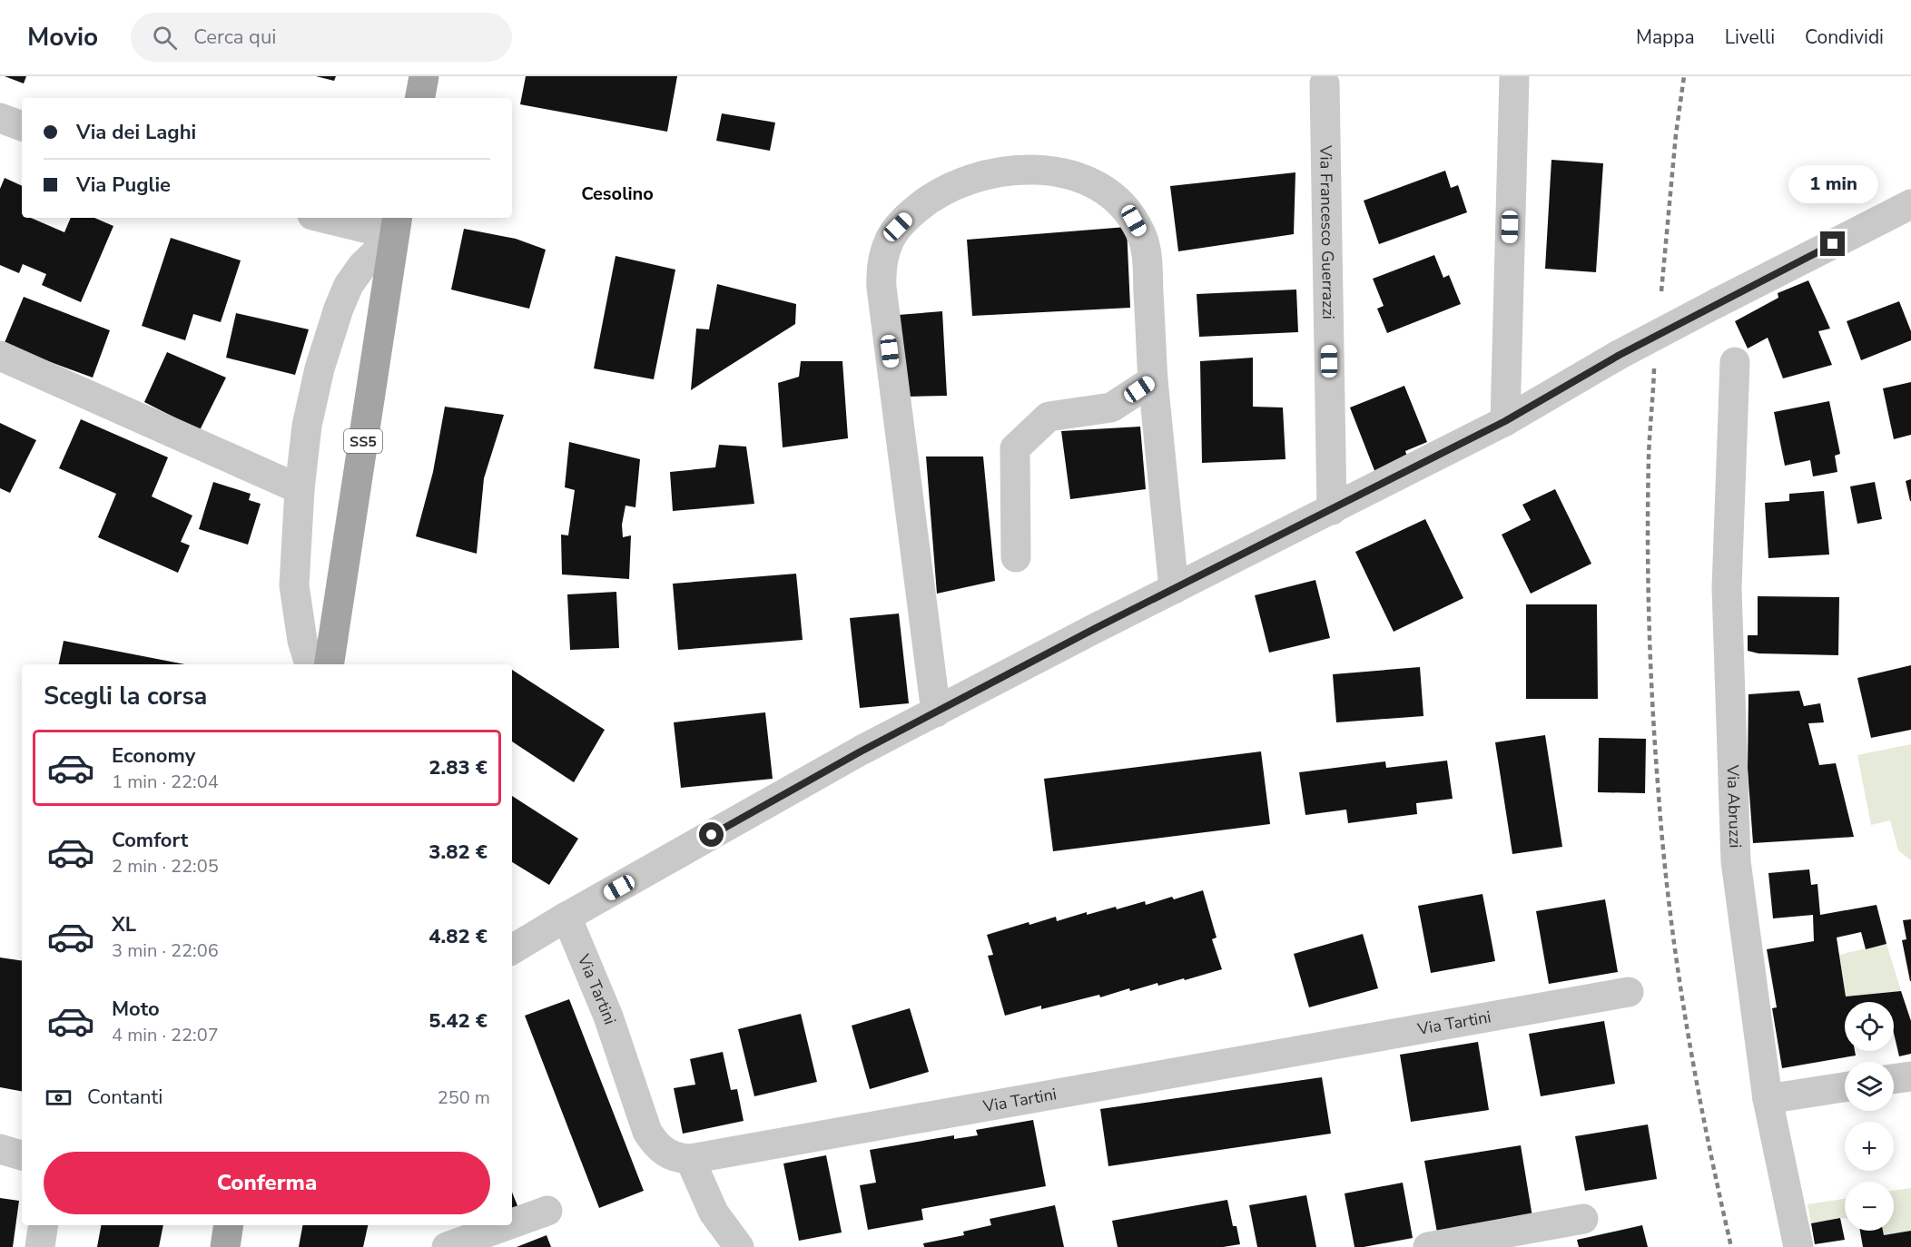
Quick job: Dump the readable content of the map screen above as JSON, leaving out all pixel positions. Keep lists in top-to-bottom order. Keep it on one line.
{"streets":{"main road":["SS5"],"street":["Via Francesco Guerrazzi","Via Abruzzi","Via Tartini"]},"districts":["Cesolino"],"page":{"header":"Movio","search":"Cerca qui","nav":["Mappa","Livelli","Condividi"],"banner":["Via dei Laghi","Via Puglie"],"bubble":"1 min","heading":"Scegli la corsa","list":[{"name":"Economy","note":"1 min · 22:04","value":"2.83 €"},{"name":"Comfort","note":"2 min · 22:05","value":"3.82 €"},{"name":"XL","note":"3 min · 22:06","value":"4.82 €"},{"name":"Moto","note":"4 min · 22:07","value":"5.42 €"}],"map_buttons":["+","−"],"pay":["Contanti","250 m"],"buttons":"Conferma"}}
